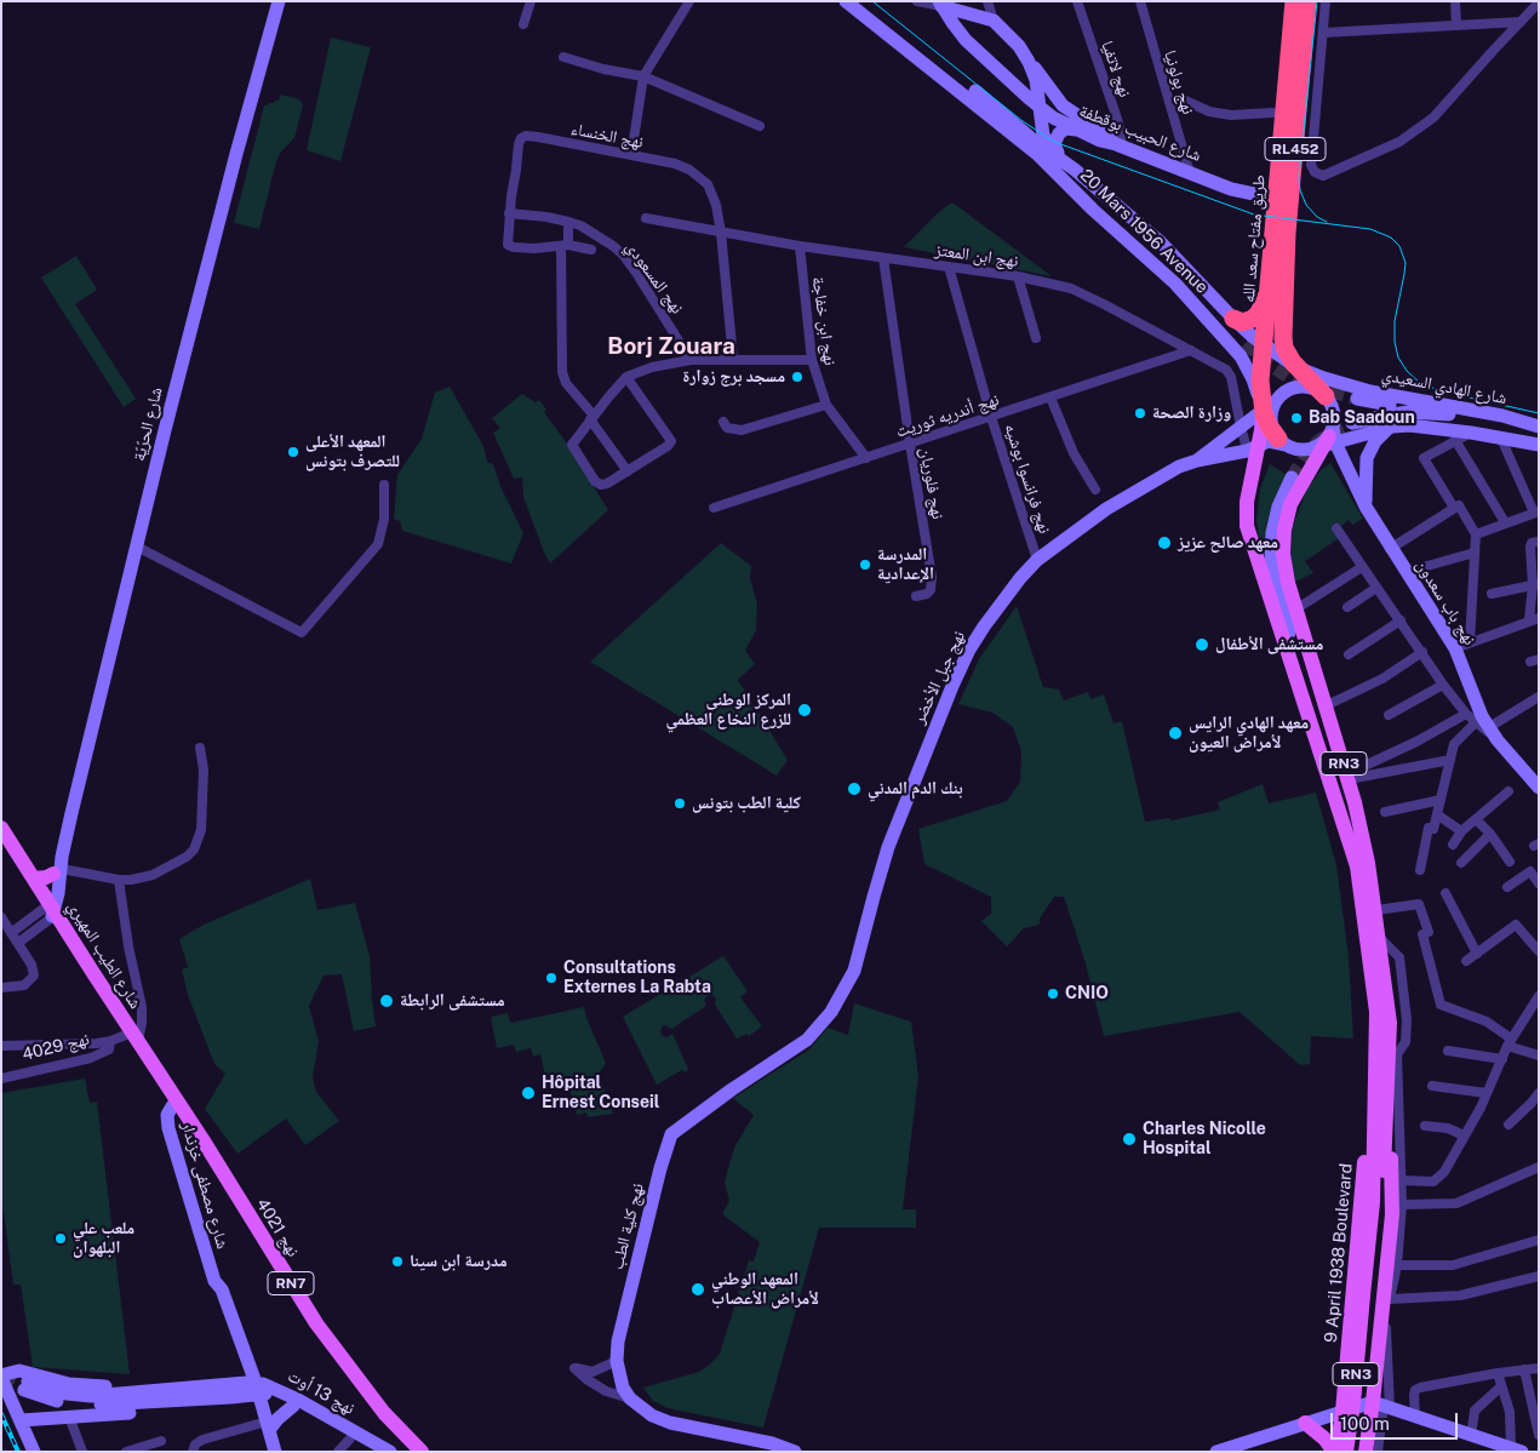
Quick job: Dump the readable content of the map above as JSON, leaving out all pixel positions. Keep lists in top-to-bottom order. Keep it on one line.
{"streets":{"highway":["RL452","طريق مفتاح سعد الله"],"main road":["شارع الحبيب بوقطفة","20 Mars 1956 Avenue","شارع الهادي السعيدي","شارع الحرّيّة","نهج باب سعدون","نهج جبل الأخضر","RN3","شارع الطيب المهيري","شارع مصطفى خزندار","نهج كلية الطب","نهج 4021","9 April 1938 Boulevard","RN7","نهج 13 أوت"],"street":["نهج لاتفيا","نهج بولونيا","نهج الخنساء","نهج ابن المعتز","نهج المسعودي","نهج ابن خفاجة","نهج أندريه ثوريت","نهج فرانسوا بوشيه","نهج فلوريان","نهج 4029"]},"crossings":[["نهج لاتفيا","شارع الحبيب بوقطفة"],["نهج بولونيا","شارع الحبيب بوقطفة"],["شارع الحبيب بوقطفة","طريق مفتاح سعد الله"],["نهج الخنساء","نهج ابن المعتز"],["نهج الخنساء","نهج المسعودي"],["20 Mars 1956 Avenue","طريق مفتاح سعد الله"],["20 Mars 1956 Avenue","شارع الهادي السعيدي"],["20 Mars 1956 Avenue","نهج باب سعدون"],["20 Mars 1956 Avenue","نهج جبل الأخضر"],["20 Mars 1956 Avenue","9 April 1938 Boulevard"],["طريق مفتاح سعد الله","شارع الهادي السعيدي"],["طريق مفتاح سعد الله","نهج باب سعدون"],["طريق مفتاح سعد الله","نهج جبل الأخضر"],["طريق مفتاح سعد الله","9 April 1938 Boulevard"],["نهج ابن المعتز","نهج ابن خفاجة"],["نهج ابن المعتز","نهج أندريه ثوريت"],["نهج ابن المعتز","نهج فرانسوا بوشيه"],["نهج ابن المعتز","نهج فلوريان"],["نهج ابن المعتز","نهج جبل الأخضر"],["نهج ابن المعتز","9 April 1938 Boulevard"],["نهج ابن خفاجة","نهج أندريه ثوريت"],["شارع الهادي السعيدي","نهج باب سعدون"],["شارع الهادي السعيدي","نهج جبل الأخضر"],["شارع الهادي السعيدي","9 April 1938 Boulevard"],["نهج أندريه ثوريت","نهج فرانسوا بوشيه"],["نهج أندريه ثوريت","نهج فلوريان"],["شارع الحرّيّة","شارع الطيب المهيري"],["نهج فرانسوا بوشيه","نهج جبل الأخضر"],["نهج باب سعدون","نهج جبل الأخضر"],["نهج باب سعدون","9 April 1938 Boulevard"],["نهج جبل الأخضر","نهج كلية الطب"],["نهج جبل الأخضر","9 April 1938 Boulevard"],["شارع الطيب المهيري","شارع مصطفى خزندار"],["شارع الطيب المهيري","نهج 4021"],["شارع مصطفى خزندار","نهج 4021"],["شارع مصطفى خزندار","نهج 13 أوت"]],"districts":["Borj Zouara"],"places":["مسجد برج زوارة","وزارة الصحة","Bab Saadoun","المعهد الأعلى للتصرف بتونس","معهد صالح عزيز","المدرسة الإعدادية","مستشفى الأطفال","المركز الوطني للزرع النخاع العظمي","معهد الهادي الرايس لأمراض العيون","بنك الدم المدني","كلية الطب بتونس","Consultations Externes La Rabta","CNIO","مستشفى الرابطة","Hôpital Ernest Conseil","Charles Nicolle Hospital","ملعب علي البلهوان","مدرسة ابن سينا","المعهد الوطني لأمراض الأعصاب"],"scale_bar":"100 m"}
